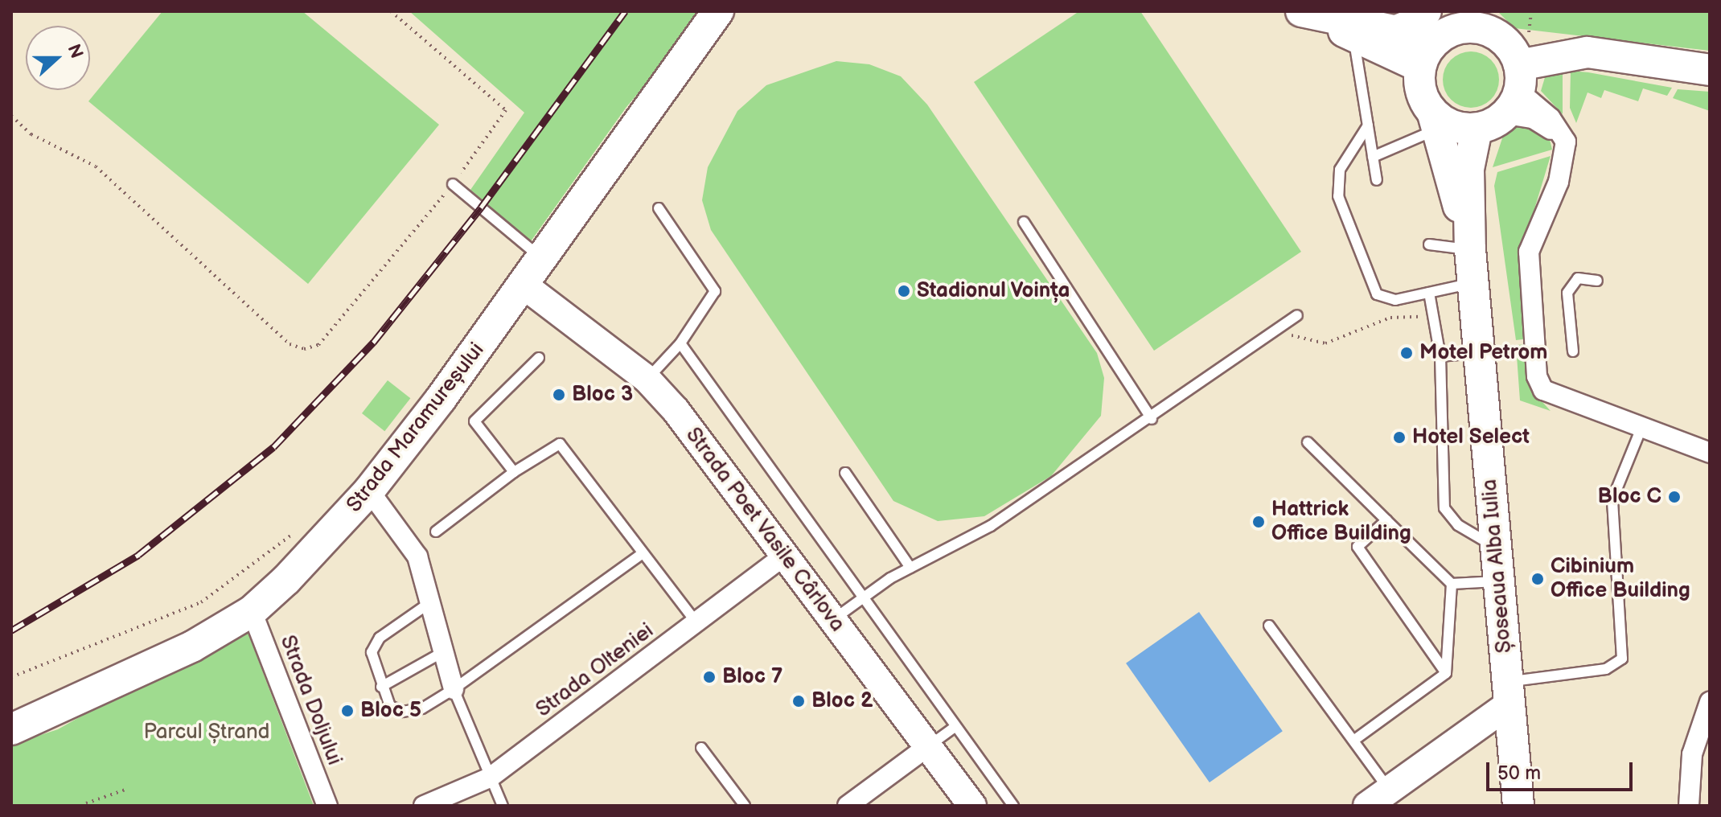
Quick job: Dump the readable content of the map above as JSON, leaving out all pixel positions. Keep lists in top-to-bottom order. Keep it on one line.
{"streets":{"main road":["Strada Maramureșului","Șoseaua Alba Iulia"],"street":["Strada Poet Vasile Cârlova","Strada Olteniei","Strada Doljului"]},"crossings":[["Strada Maramureșului","Strada Poet Vasile Cârlova"],["Strada Maramureșului","Strada Doljului"],["Strada Poet Vasile Cârlova","Strada Olteniei"]],"parks":["Parcul Ștrand"],"places":["Stadionul Voința","Motel Petrom","Bloc 3","Hotel Select","Bloc C","Hattrick Office Building","Cibinium Office Building","Bloc 7","Bloc 2","Bloc 5"],"scale_bar":"50 m","north":"right"}
